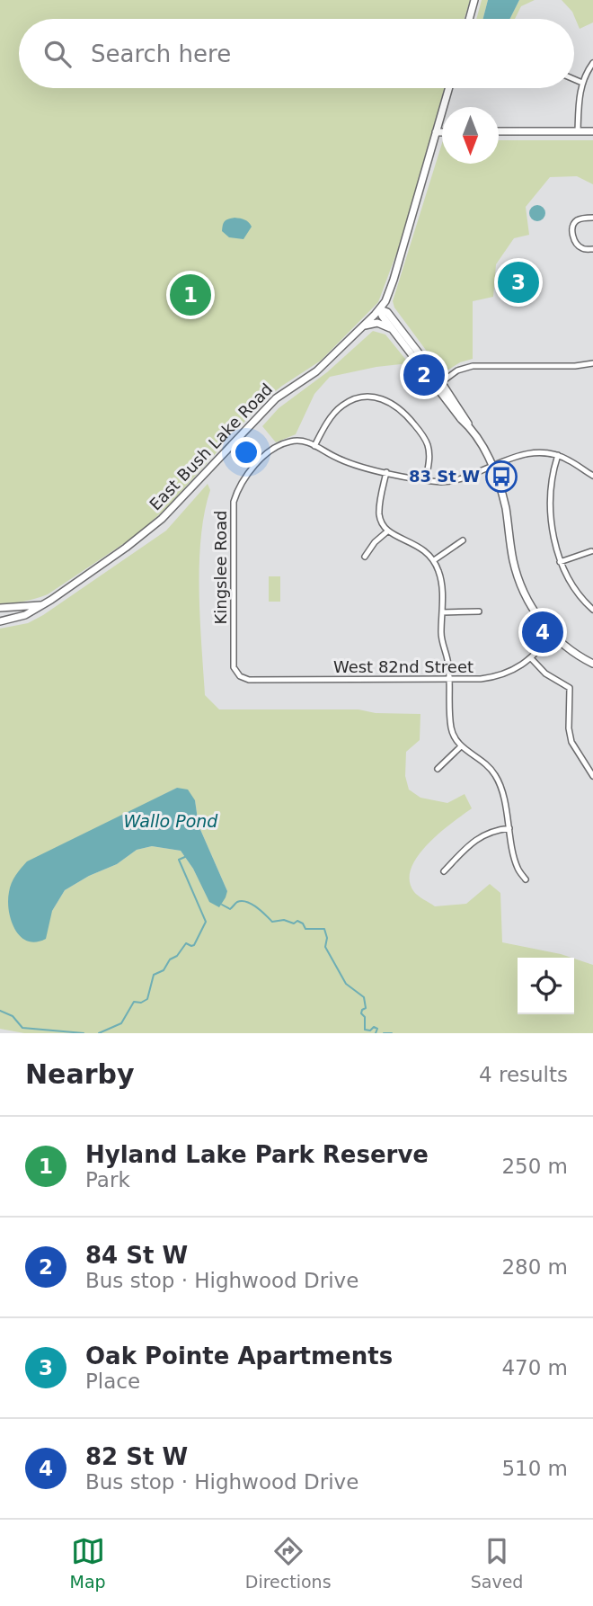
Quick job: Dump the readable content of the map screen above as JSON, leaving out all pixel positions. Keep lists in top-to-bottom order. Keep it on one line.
{"streets":{"street":["East Bush Lake Road","Kingslee Road","West 82nd Street"]},"crossings":[["Kingslee Road","West 82nd Street"]],"water":["Wallo Pond"],"places":{"bus stop":["83 St W"]},"north":"bottom","page":{"search":"Search here","pins":["3","1","2","4"],"heading":["Nearby","4 results"],"list":[{"mark":"1","name":"Hyland Lake Park Reserve","note":"Park","value":"250 m"},{"mark":"2","name":"84 St W","note":"Bus stop · Highwood Drive","value":"280 m"},{"mark":"3","name":"Oak Pointe Apartments","note":"Place","value":"470 m"},{"mark":"4","name":"82 St W","note":"Bus stop · Highwood Drive","value":"510 m"}],"nav":["Map","Directions","Saved"]}}
